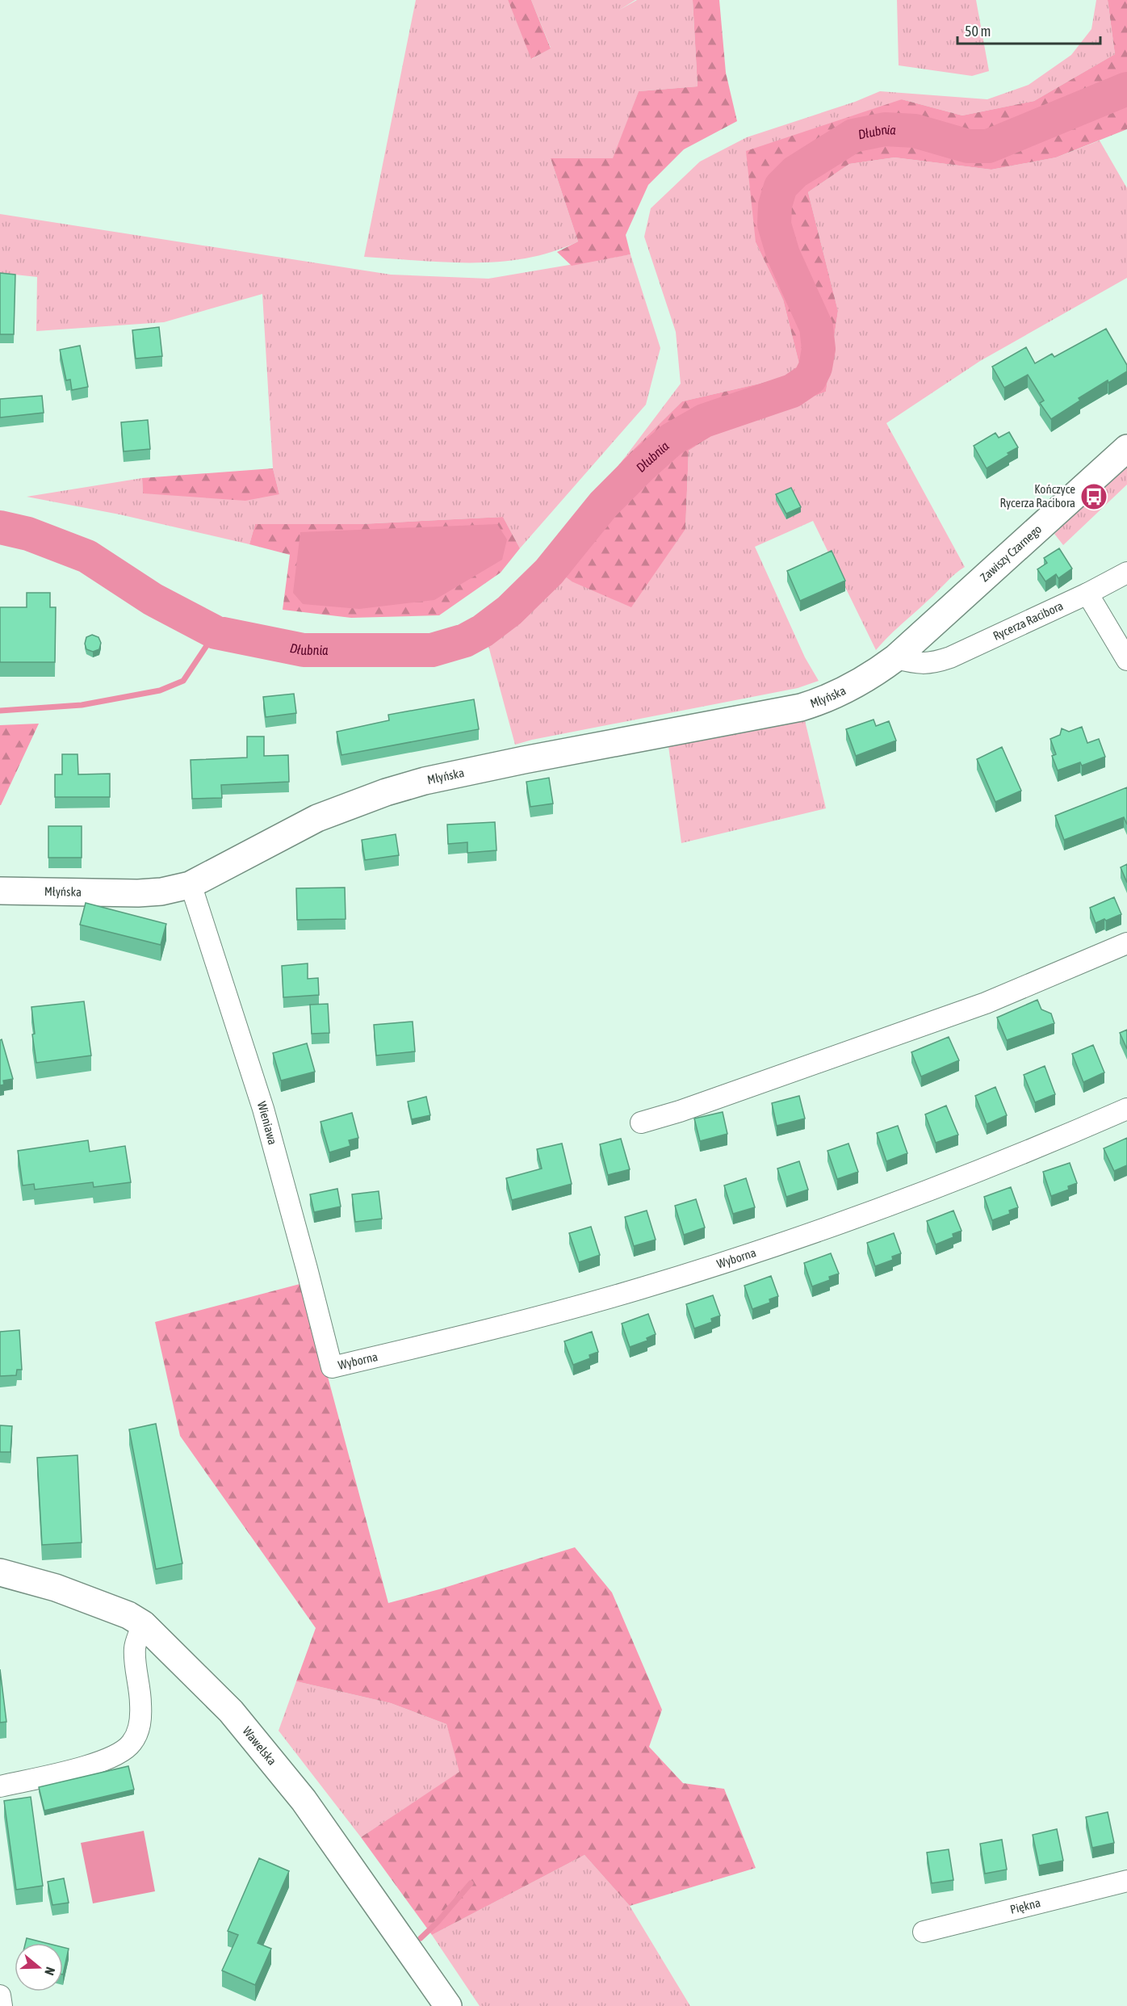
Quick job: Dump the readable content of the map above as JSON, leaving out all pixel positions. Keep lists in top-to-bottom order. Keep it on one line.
{"streets":{"street":["Zawiszy Czarnego","Rycerza Racibora","Młyńska","Wieniawa","Wyborna","Wawelska","Piękna"]},"crossings":[["Zawiszy Czarnego","Rycerza Racibora"],["Zawiszy Czarnego","Młyńska"],["Rycerza Racibora","Młyńska"],["Młyńska","Wieniawa"],["Wieniawa","Wyborna"]],"water":["Dłubnia"],"places":{"bus stop":["Kończyce Rycerza Racibora"]},"scale_bar":"50 m","north":"right"}
